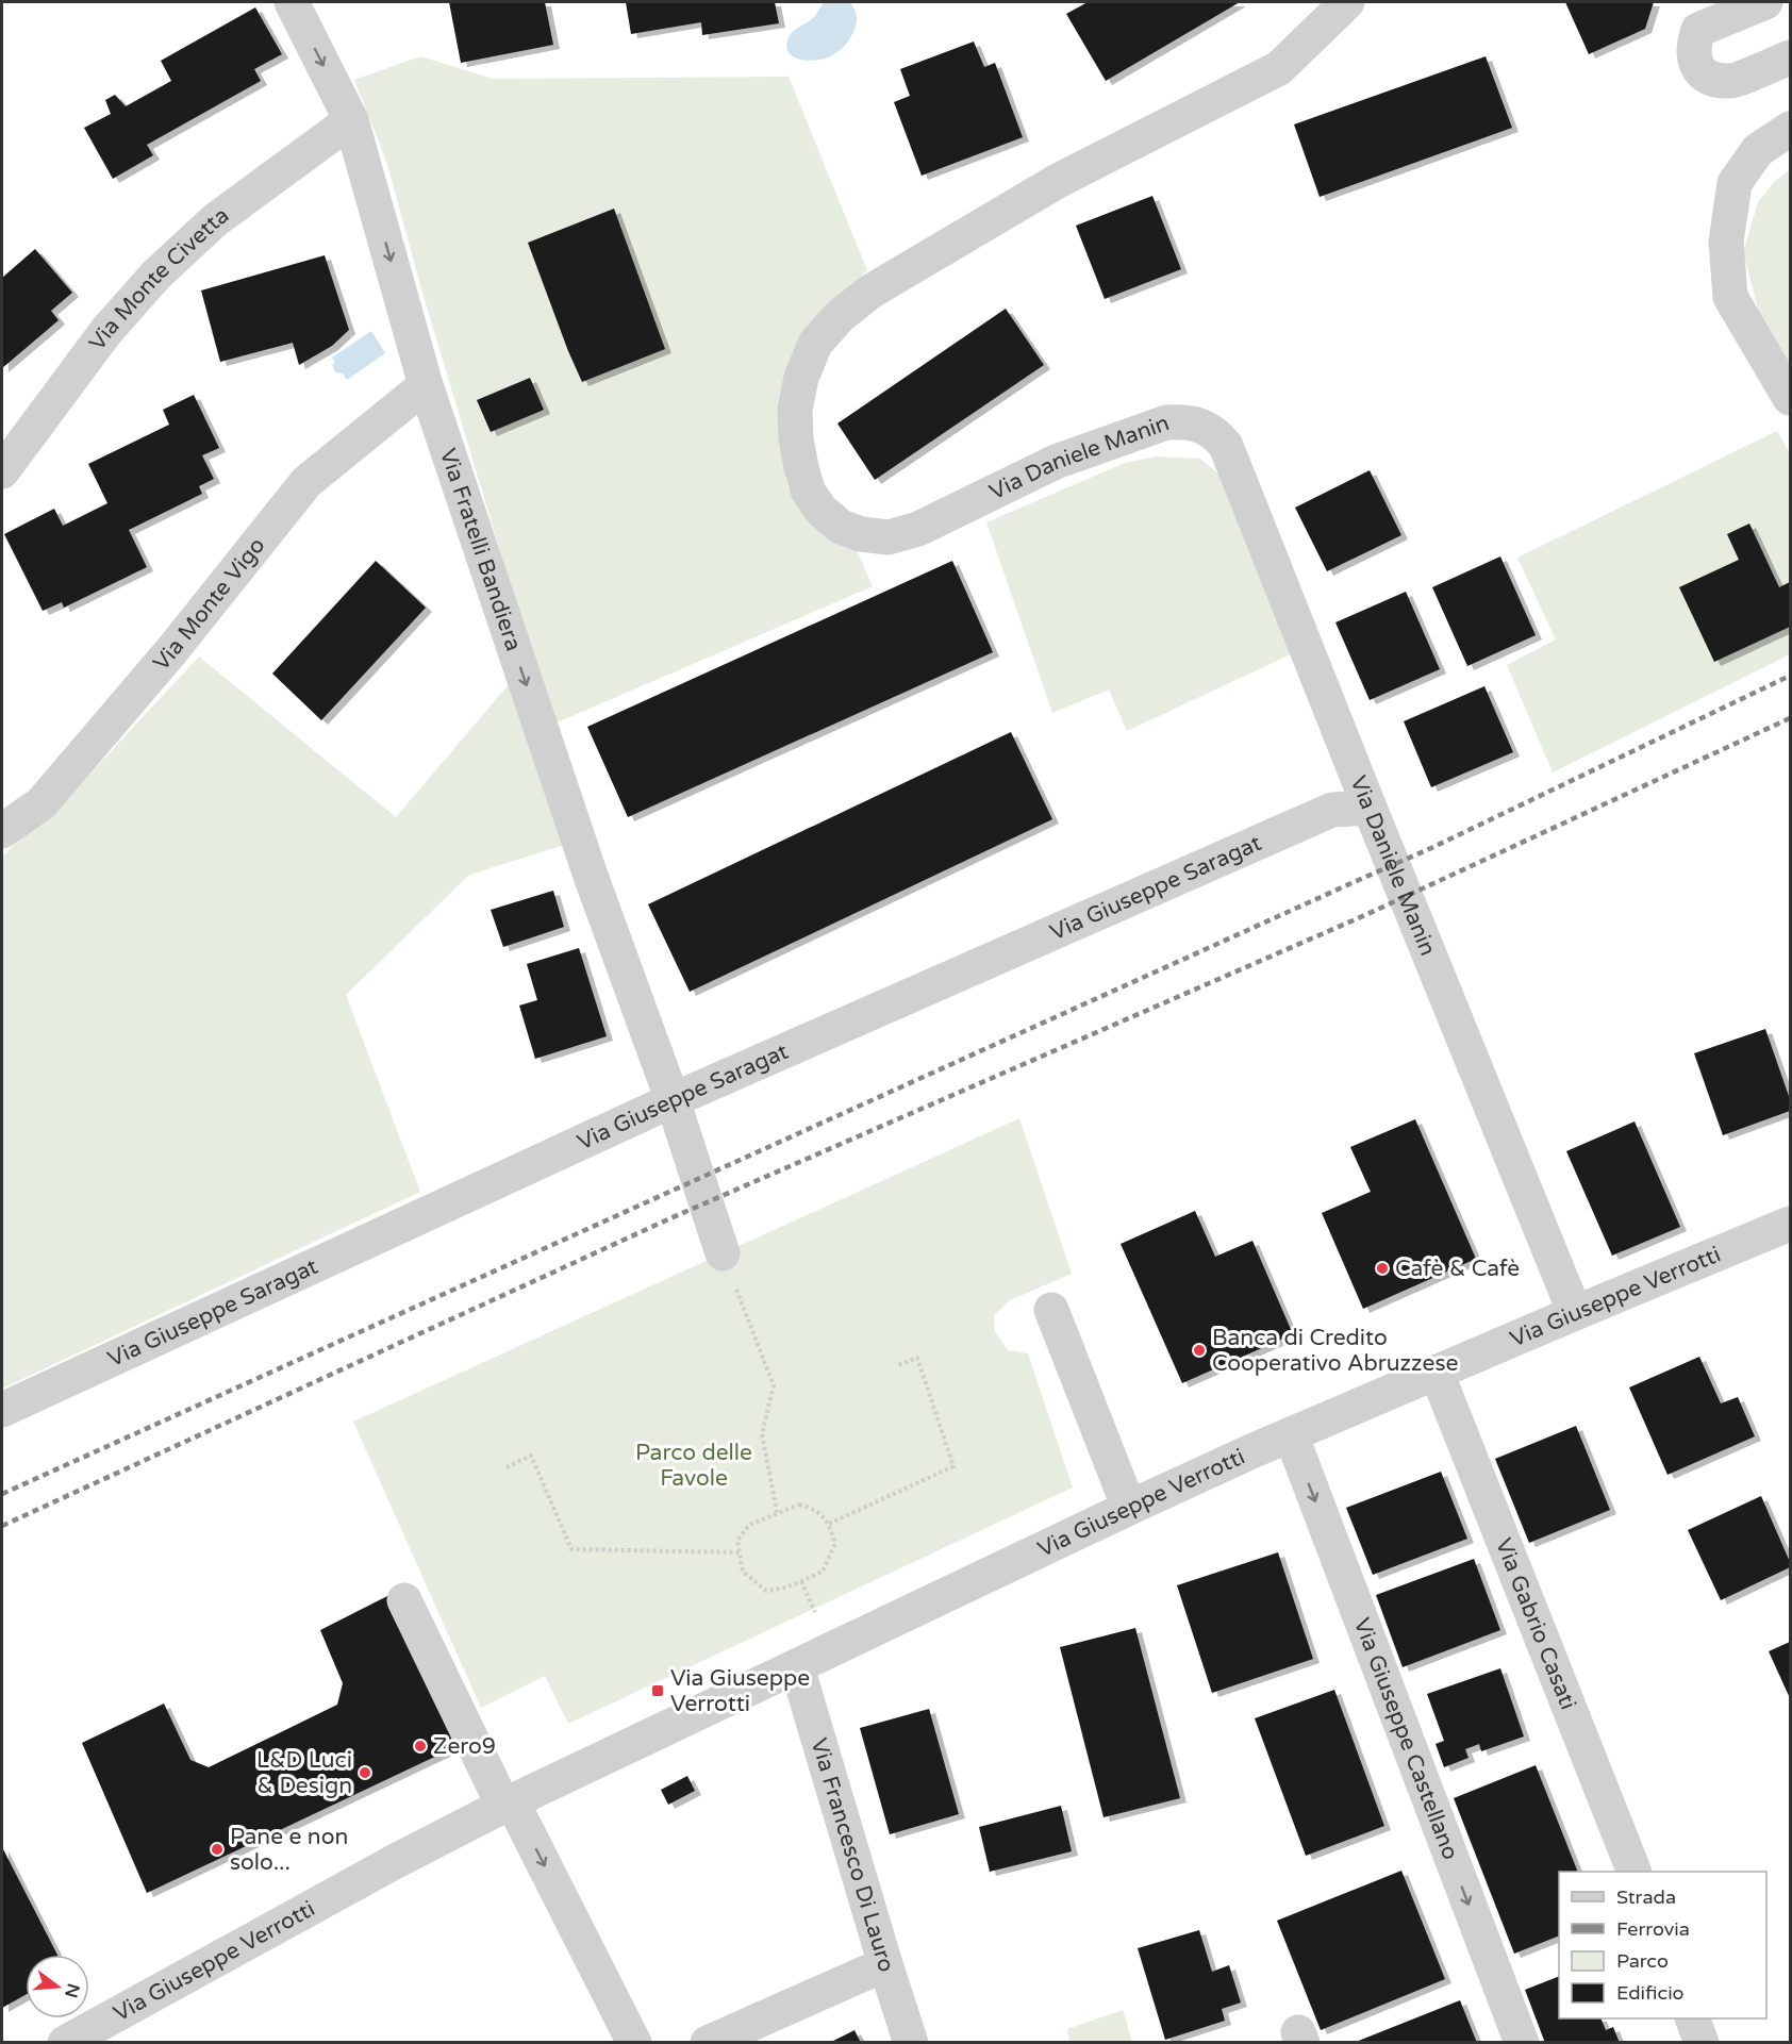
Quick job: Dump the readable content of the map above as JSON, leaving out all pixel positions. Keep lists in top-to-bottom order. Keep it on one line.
{"streets":{"street":["Via Monte Civetta","Via Daniele Manin","Via Fratelli Bandiera","Via Monte Vigo","Via Giuseppe Saragat","Via Giuseppe Verrotti","Via Gabrio Casati","Via Giuseppe Castellano","Via Francesco Di Lauro"]},"crossings":[["Via Monte Civetta","Via Fratelli Bandiera"],["Via Daniele Manin","Via Giuseppe Saragat"],["Via Daniele Manin","Via Giuseppe Verrotti"],["Via Fratelli Bandiera","Via Monte Vigo"],["Via Fratelli Bandiera","Via Giuseppe Saragat"],["Via Giuseppe Verrotti","Via Gabrio Casati"],["Via Giuseppe Verrotti","Via Giuseppe Castellano"],["Via Giuseppe Verrotti","Via Francesco Di Lauro"]],"one_way":["Via Fratelli Bandiera","Via Giuseppe Castellano"],"parks":["Parco delle Favole"],"places":{"other":["Cafè & Cafè","Banca di Credito Cooperativo Abruzzese","Zero9","L&D Luci & Design","Pane e non solo..."],"transit":["Via Giuseppe Verrotti"]},"legend":["Strada","Ferrovia","Parco","Edificio"],"north":"right"}
